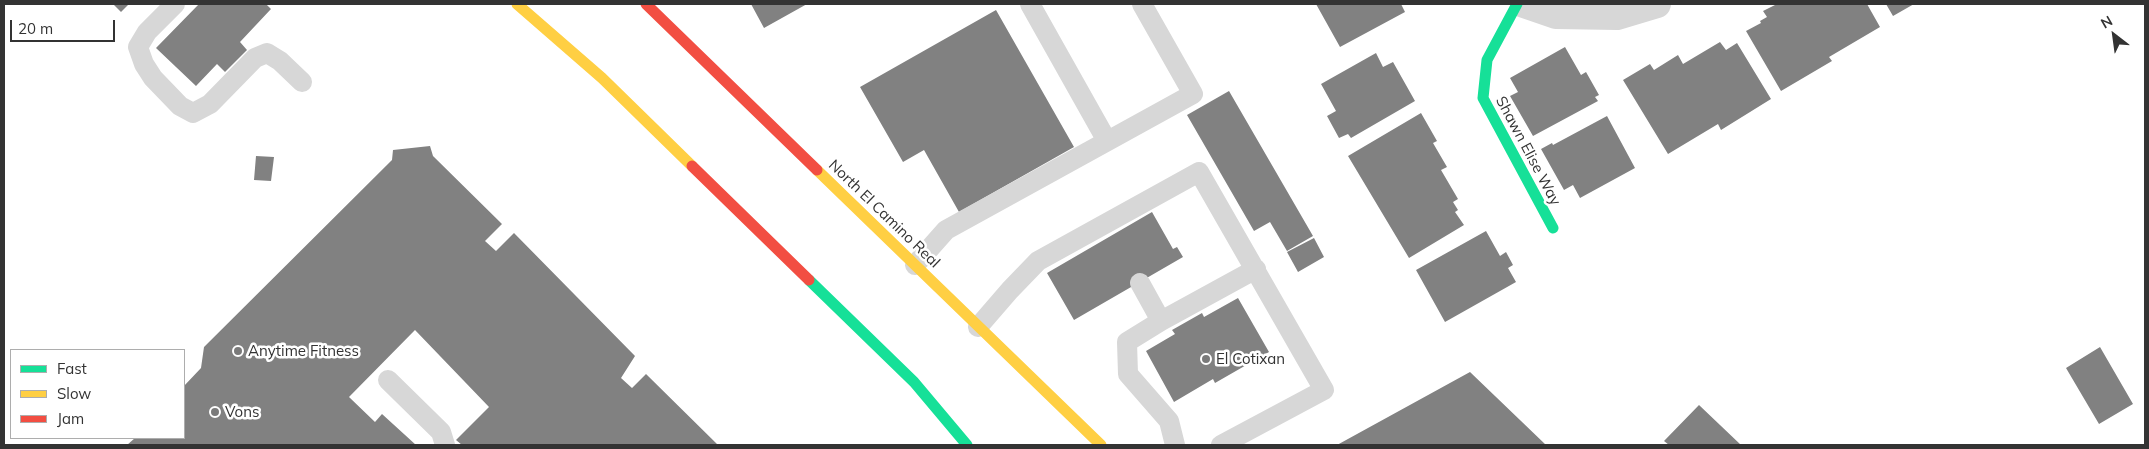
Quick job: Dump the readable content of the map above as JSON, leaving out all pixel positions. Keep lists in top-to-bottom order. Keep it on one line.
{"streets":{"main road":["Shawn Elise Way","North El Camino Real"]},"places":["Anytime Fitness","El Cotixan","Vons"],"legend":["Fast","Slow","Jam"],"scale_bar":"20 m","north":"top left"}
